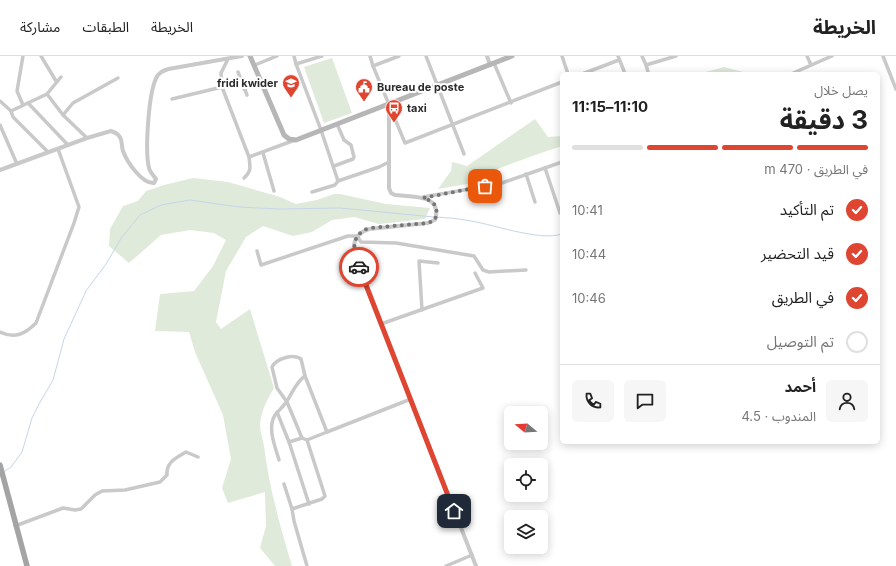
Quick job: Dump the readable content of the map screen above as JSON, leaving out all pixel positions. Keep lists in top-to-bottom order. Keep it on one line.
{"places":{"school or university":["fridi kwider"],"public building":["Bureau de poste"],"bus stop":["taxi"]},"north":"left","page":{"header":"الخريطة","nav":["الخريطة","الطبقات","مشاركة"],"heading":["3 دقيقة","يصل خلال","11:10–11:15"],"panel":["أحمد","المندوب · 4.5"],"bar":"في الطريق · 470 m","list":[["تم التأكيد","10:41"],["قيد التحضير","10:44"],["في الطريق","10:46"],"تم التوصيل"]}}
